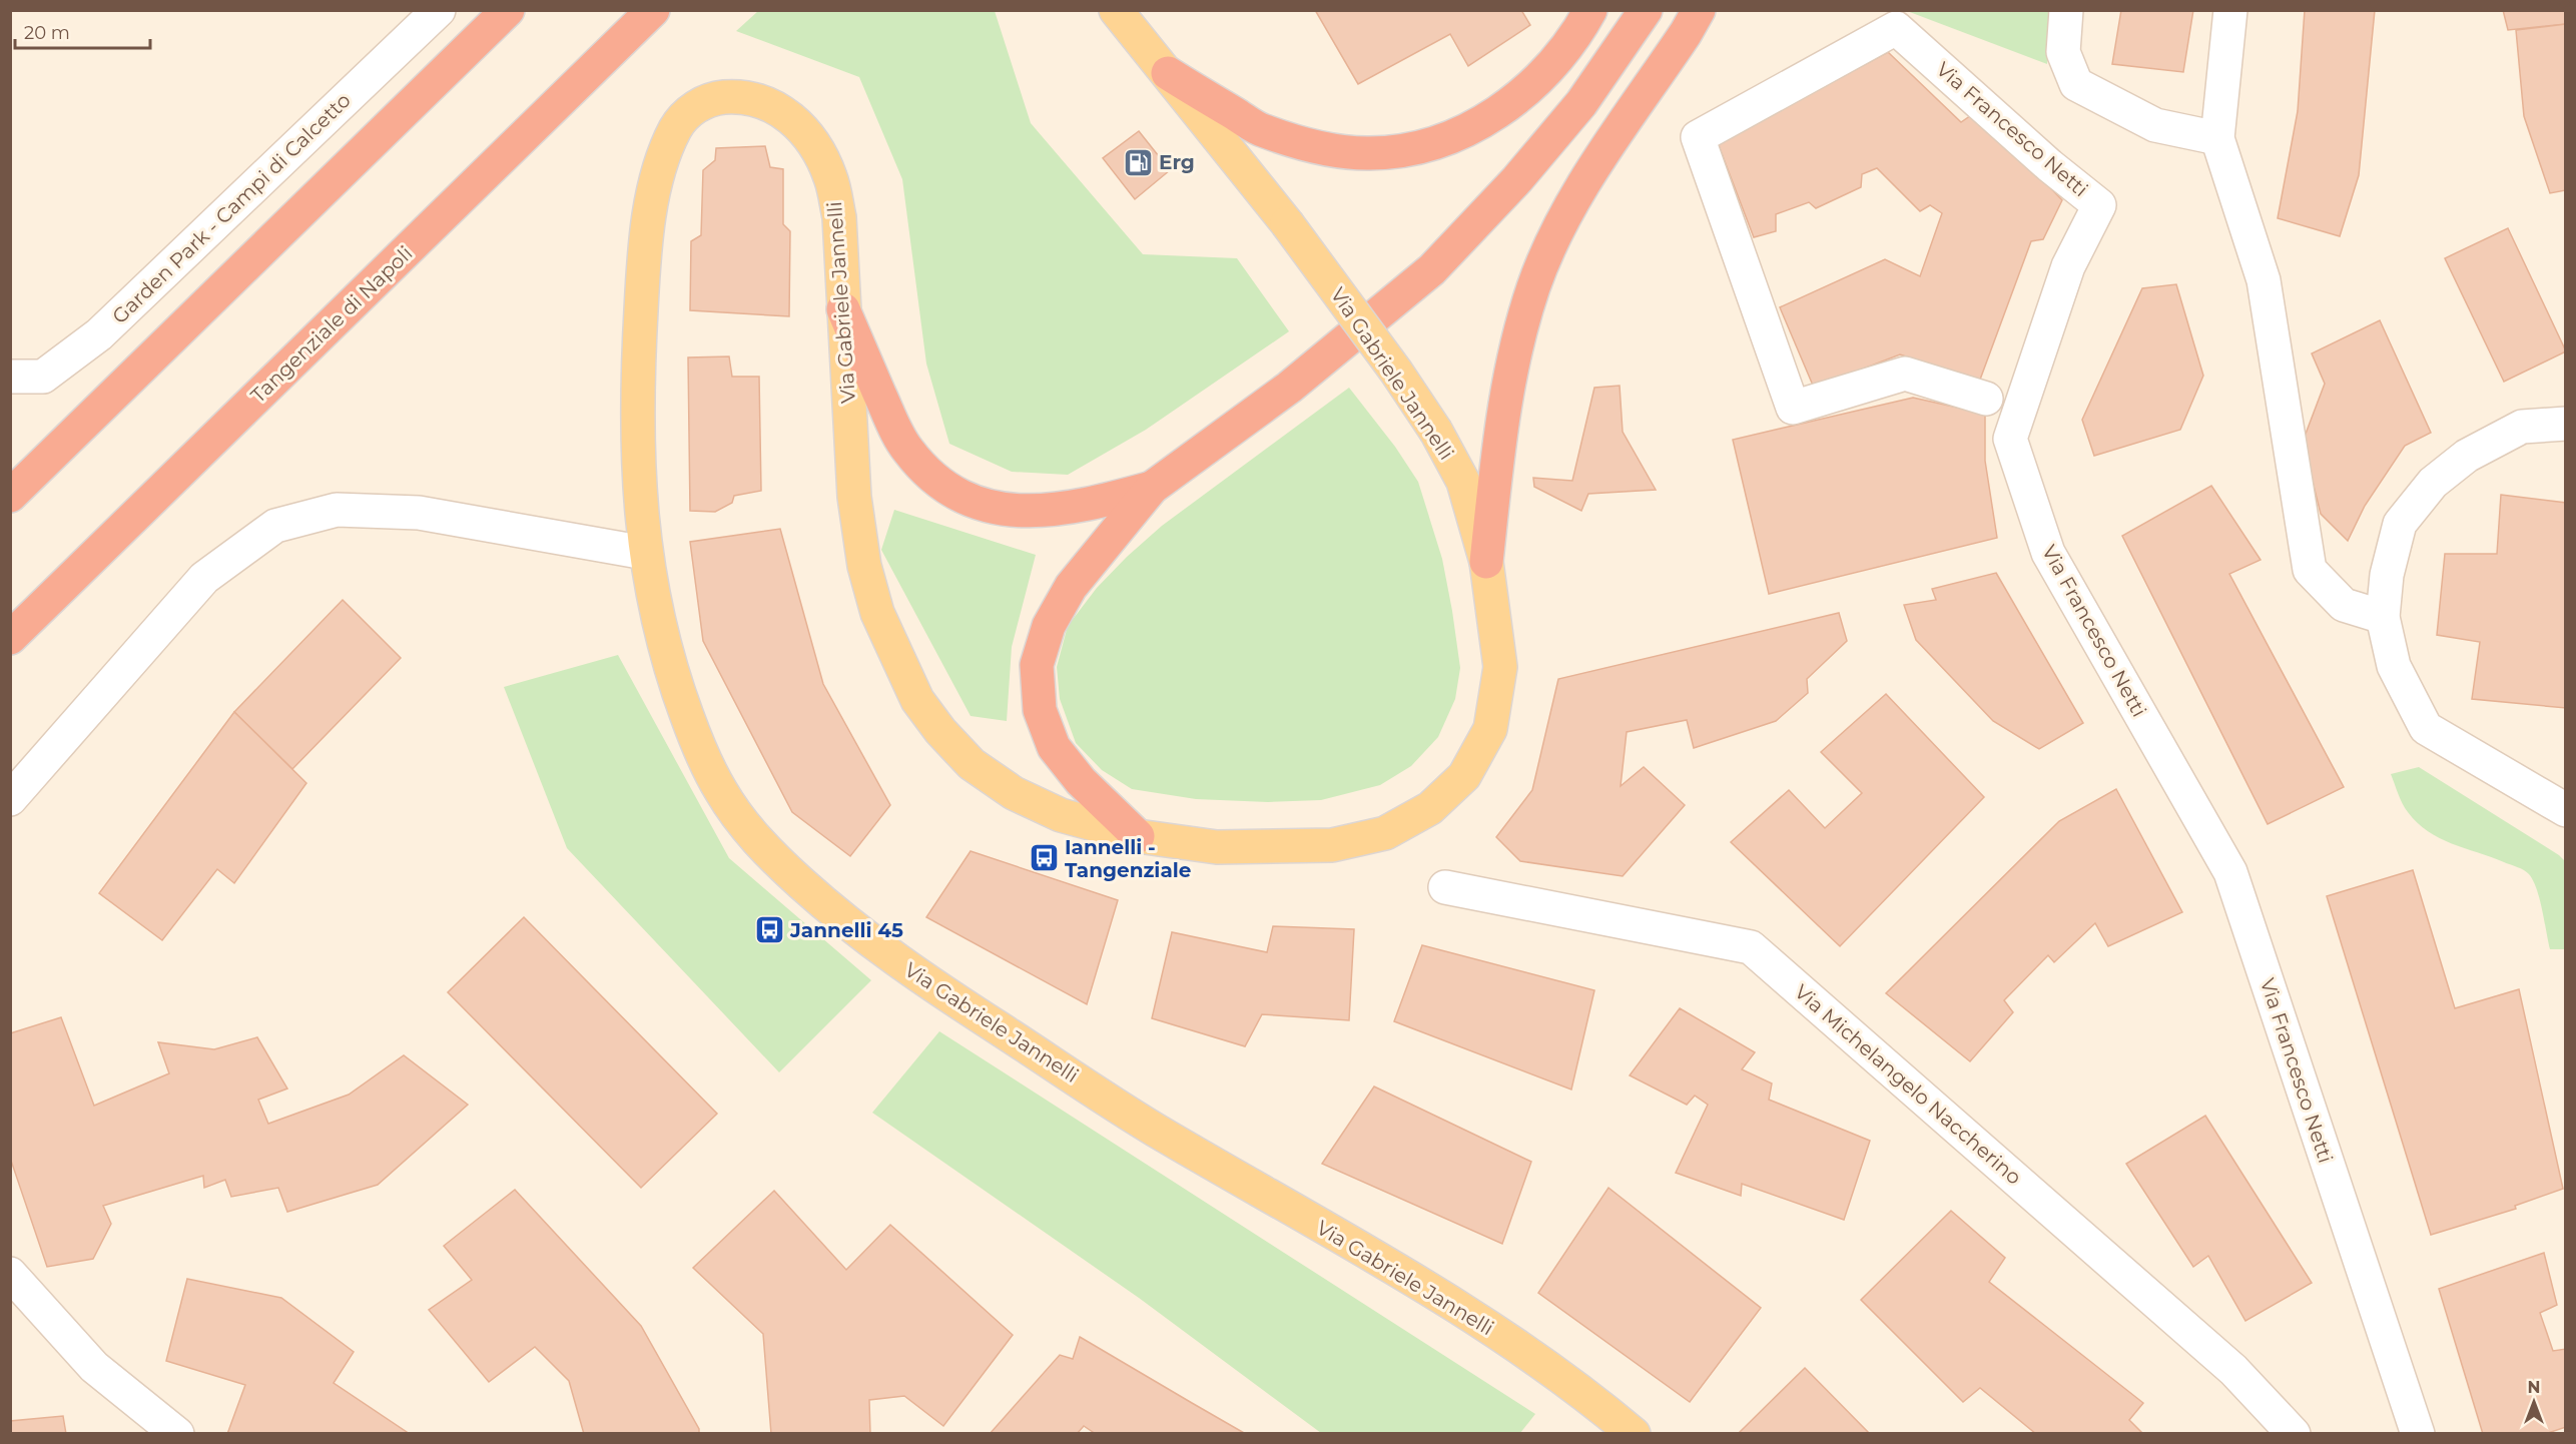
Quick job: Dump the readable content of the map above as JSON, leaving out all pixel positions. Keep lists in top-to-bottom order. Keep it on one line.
{"streets":{"highway":["Tangenziale di Napoli"],"main road":["Via Gabriele Jannelli"],"street":["Via Francesco Netti","Garden Park - Campi di Calcetto","Via Michelangelo Naccherino"]},"places":{"fuel station":["Erg"],"bus stop":["Iannelli - Tangenziale","Jannelli 45"]},"scale_bar":"20 m","north":"top"}
